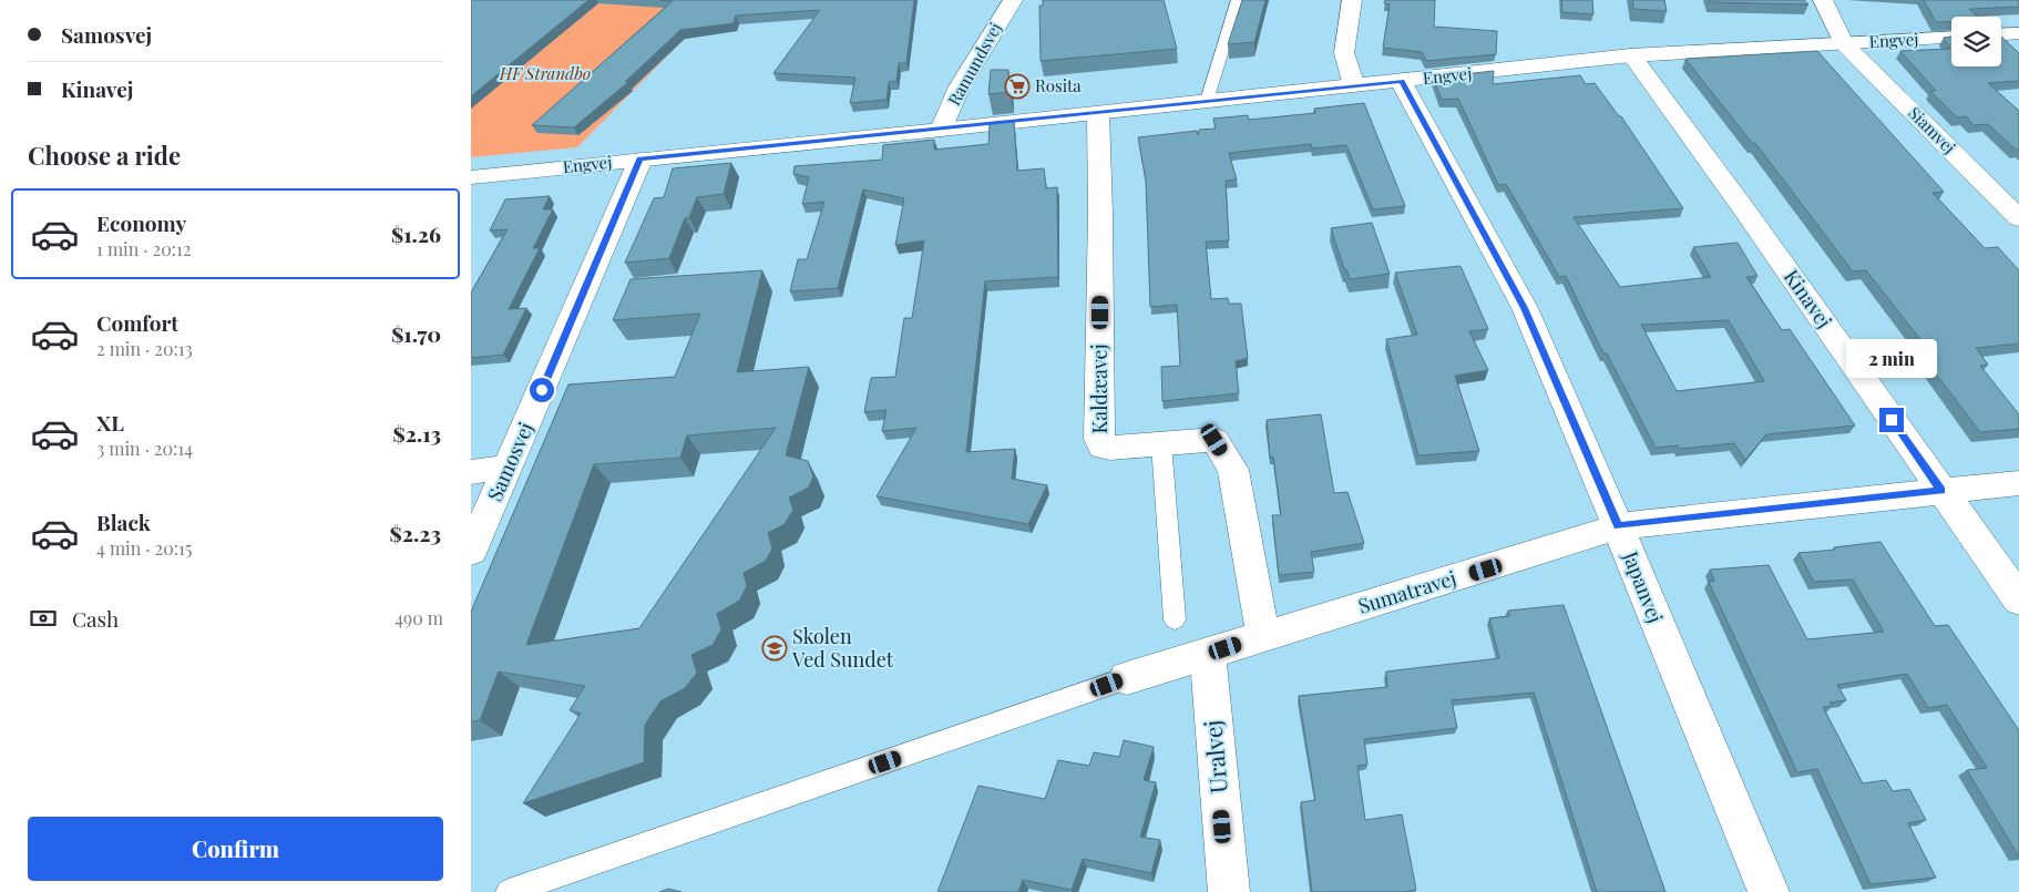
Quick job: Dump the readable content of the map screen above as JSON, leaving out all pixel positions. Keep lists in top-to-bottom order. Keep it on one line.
{"streets":{"street":["Engvej","Ramundsvej","Siamvej","Kinavej","Kaldæavej","Samosvej","Japanvej","Sumatravej","Uralvej"]},"crossings":[["Engvej","Ramundsvej"],["Engvej","Siamvej"],["Engvej","Kinavej"],["Engvej","Kaldæavej"],["Engvej","Samosvej"],["Engvej","Japanvej"],["Kinavej","Sumatravej"],["Kaldæavej","Sumatravej"],["Japanvej","Sumatravej"],["Sumatravej","Uralvej"]],"parks":["HF Strandbo"],"places":{"supermarket":["Rosita"],"school or university":["Skolen Ved Sundet"]},"page":{"banner":["Samosvej","Kinavej"],"heading":"Choose a ride","list":[{"name":"Economy","note":"1 min · 20:12","value":"$1.26"},{"name":"Comfort","note":"2 min · 20:13","value":"$1.70"},{"name":"XL","note":"3 min · 20:14","value":"$2.13"},{"name":"Black","note":"4 min · 20:15","value":"$2.23"}],"bubble":"2 min","pay":["Cash","490 m"],"buttons":"Confirm"}}
